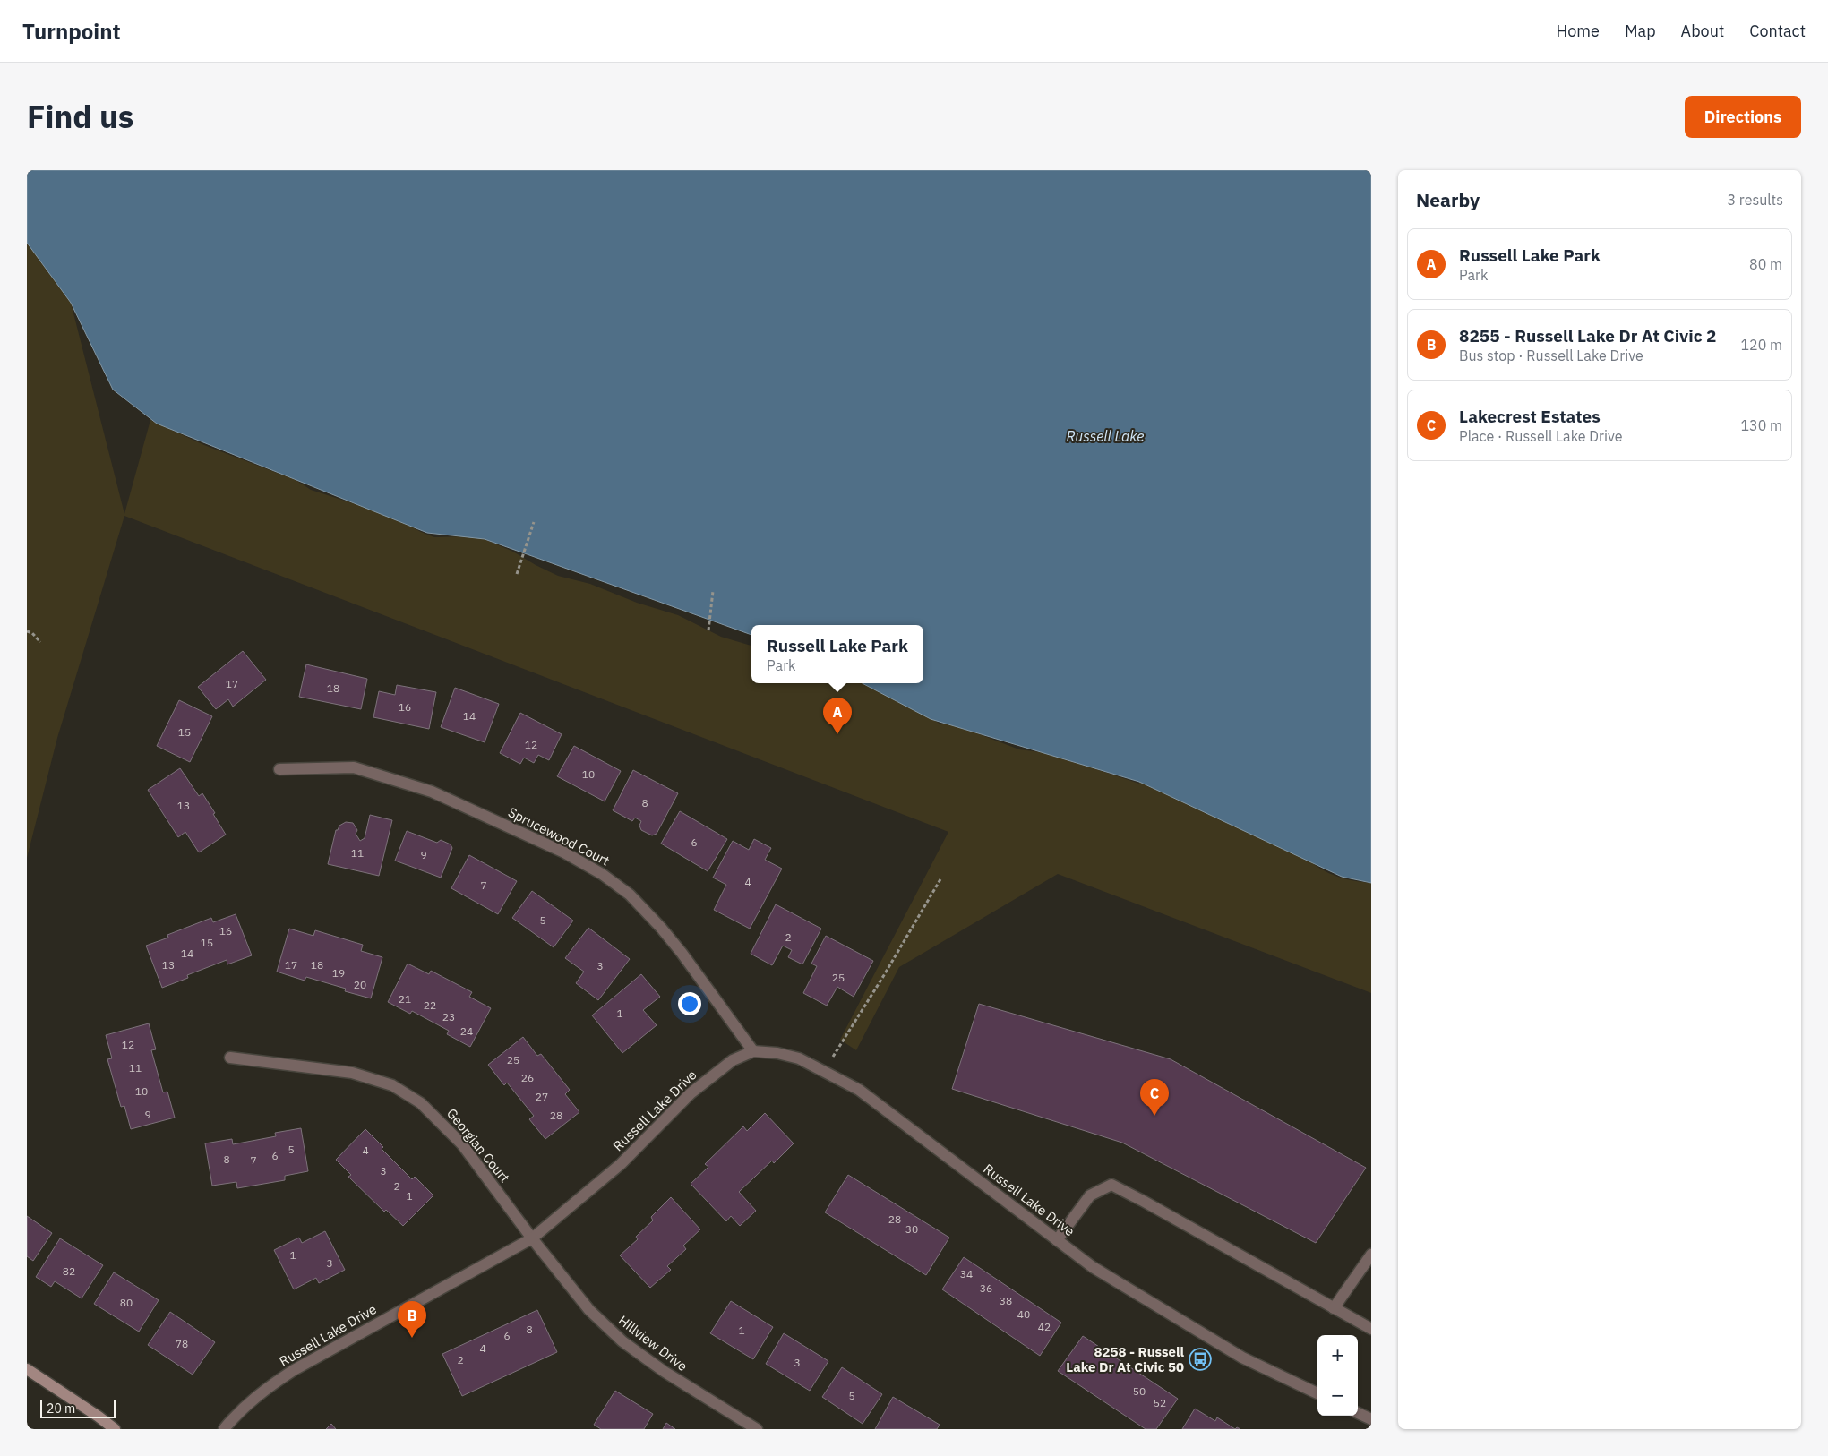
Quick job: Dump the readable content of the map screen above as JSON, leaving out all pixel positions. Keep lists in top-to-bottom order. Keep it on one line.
{"streets":{"street":["Sprucewood Court","Russell Lake Drive","Georgian Court","Hillview Drive"]},"crossings":[["Sprucewood Court","Russell Lake Drive"],["Russell Lake Drive","Georgian Court"],["Russell Lake Drive","Hillview Drive"],["Georgian Court","Hillview Drive"]],"water":["Russell Lake"],"places":{"bus stop":["8258 - Russell Lake Dr At Civic 50"]},"house_numbers":["17","18","16","14","15","12","10","8","13","6","11","9","4","7","5","16","2","15","14","13","17","18","3","19","25","20","21","22","1","23","24","12","25","11","26","10","27","9","28","5","4","6","8","7","3","2","1","28","30","1","3","82","34","36","38","80","40","42","8","1","6","78","4","2","3","50","5","52"],"scale_bar":"20 m","page":{"header":"Turnpoint","nav":["Home","Map","About","Contact"],"title":"Find us","buttons":"Directions","heading":["Nearby","3 results"],"list":[{"mark":"A","name":"Russell Lake Park","note":"Park","value":"80 m"},{"mark":"B","name":"8255 - Russell Lake Dr At Civic 2","note":"Bus stop · Russell Lake Drive","value":"120 m"},{"mark":"C","name":"Lakecrest Estates","note":"Place · Russell Lake Drive","value":"130 m"}],"popup":["Russell Lake Park","Park"],"pins":["A","C","B"],"map_buttons":["+","−"],"scale":"20 m"}}
